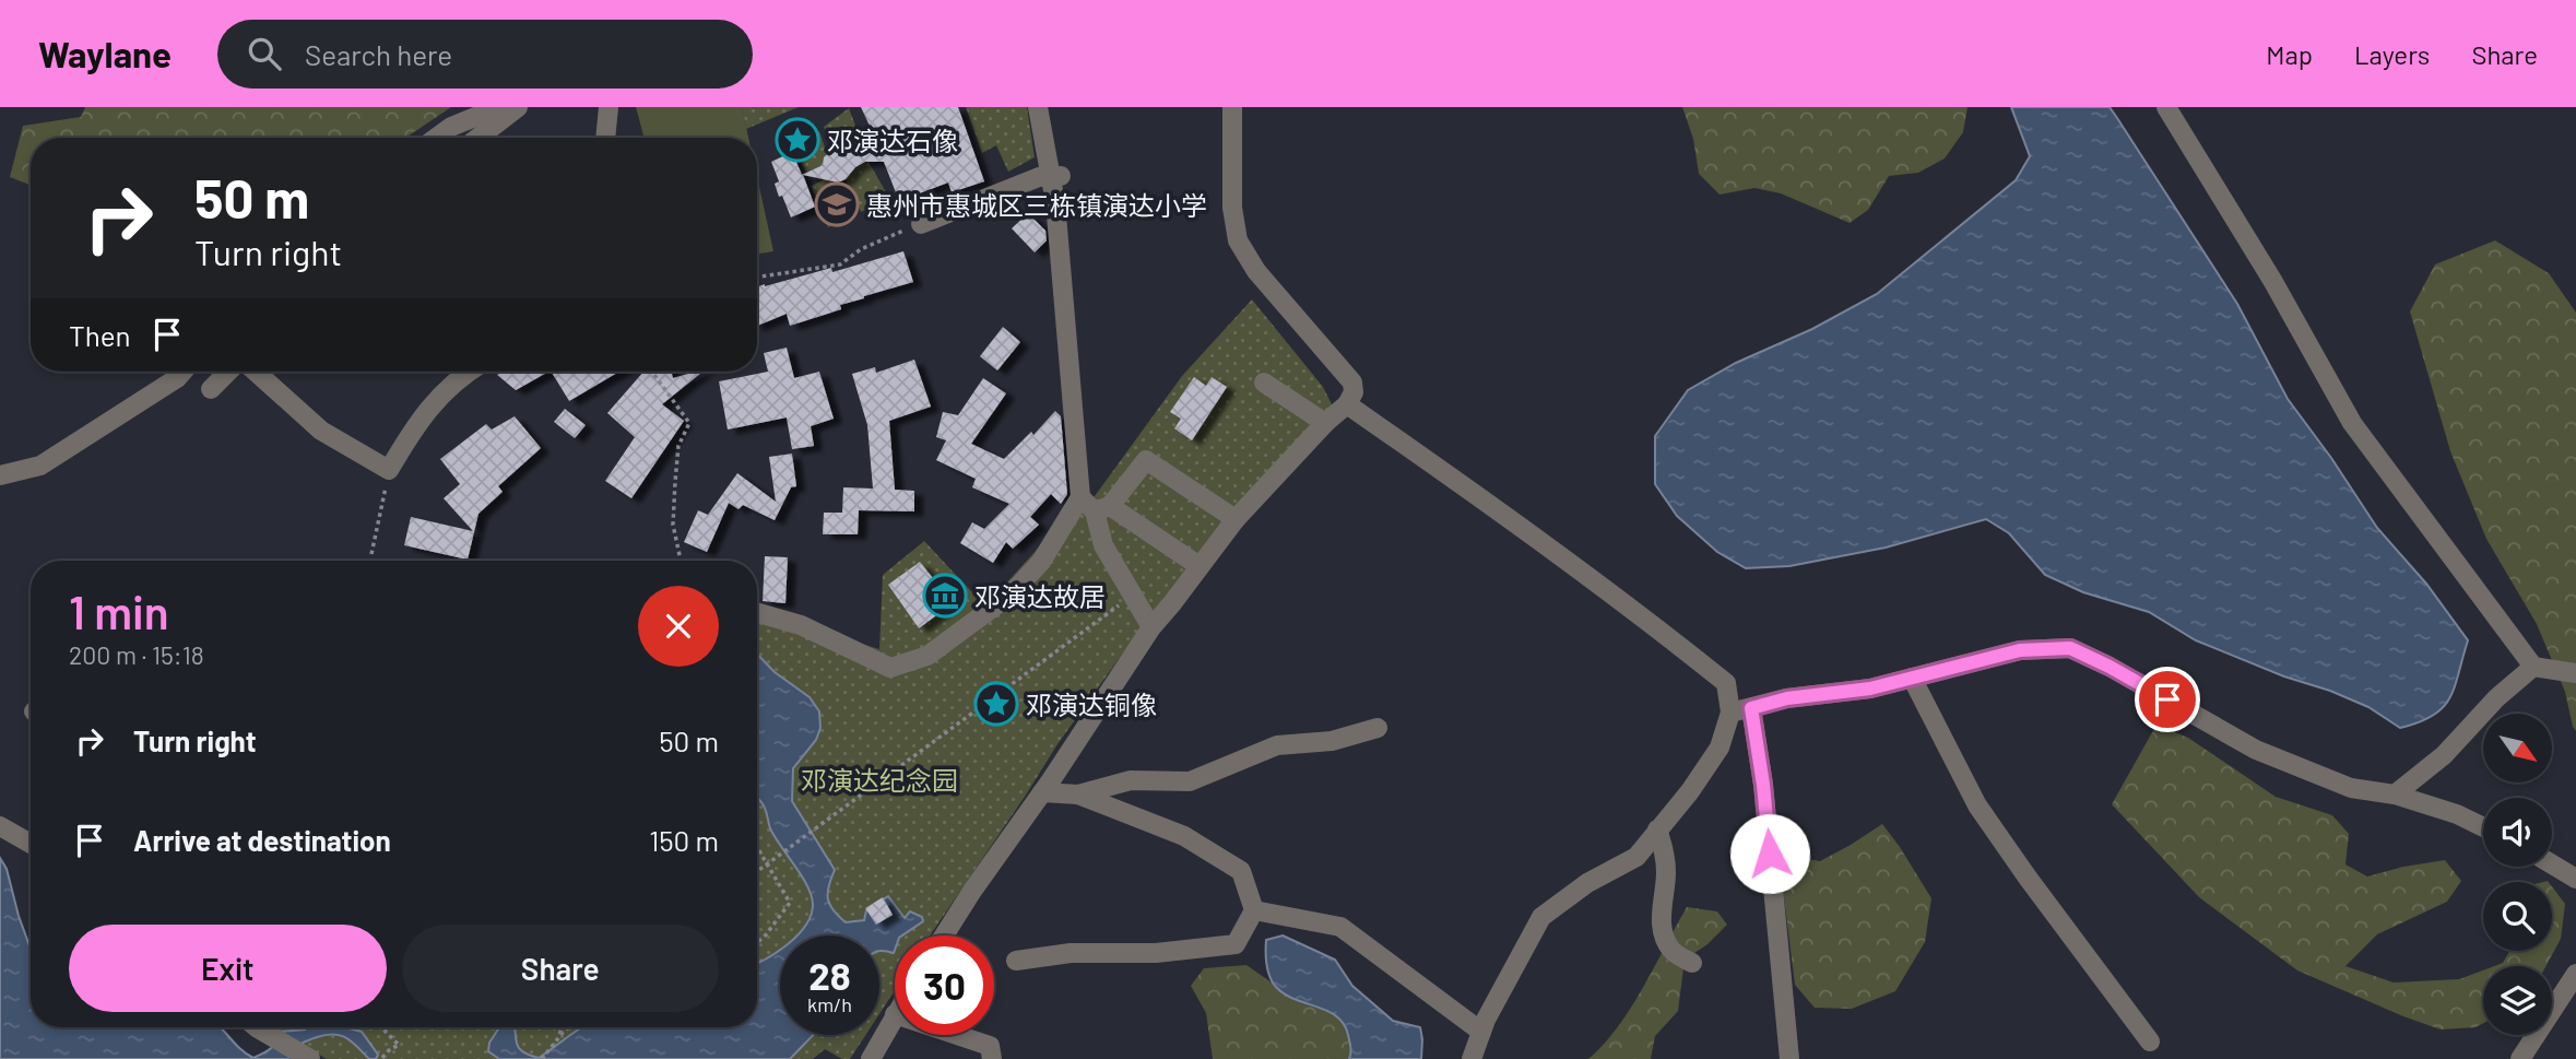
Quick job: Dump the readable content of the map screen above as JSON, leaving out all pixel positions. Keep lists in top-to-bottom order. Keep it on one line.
{"parks":["邓演达纪念园"],"places":{"place":["邓演达石像","邓演达铜像"],"school or university":["惠州市惠城区三栋镇演达小学"],"museum":["邓演达故居"]},"north":"bottom right","page":{"header":"Waylane","search":"Search here","nav":["Map","Layers","Share"],"turn":["50 m","Turn right"],"then":"Then","heading":["1 min","200 m · 15:18"],"list":[{"name":"Turn right","value":"50 m"},{"name":"Arrive at destination","value":"150 m"}],"buttons":["Exit","Share"],"speed":"28 km/h","limit":"30"}}
